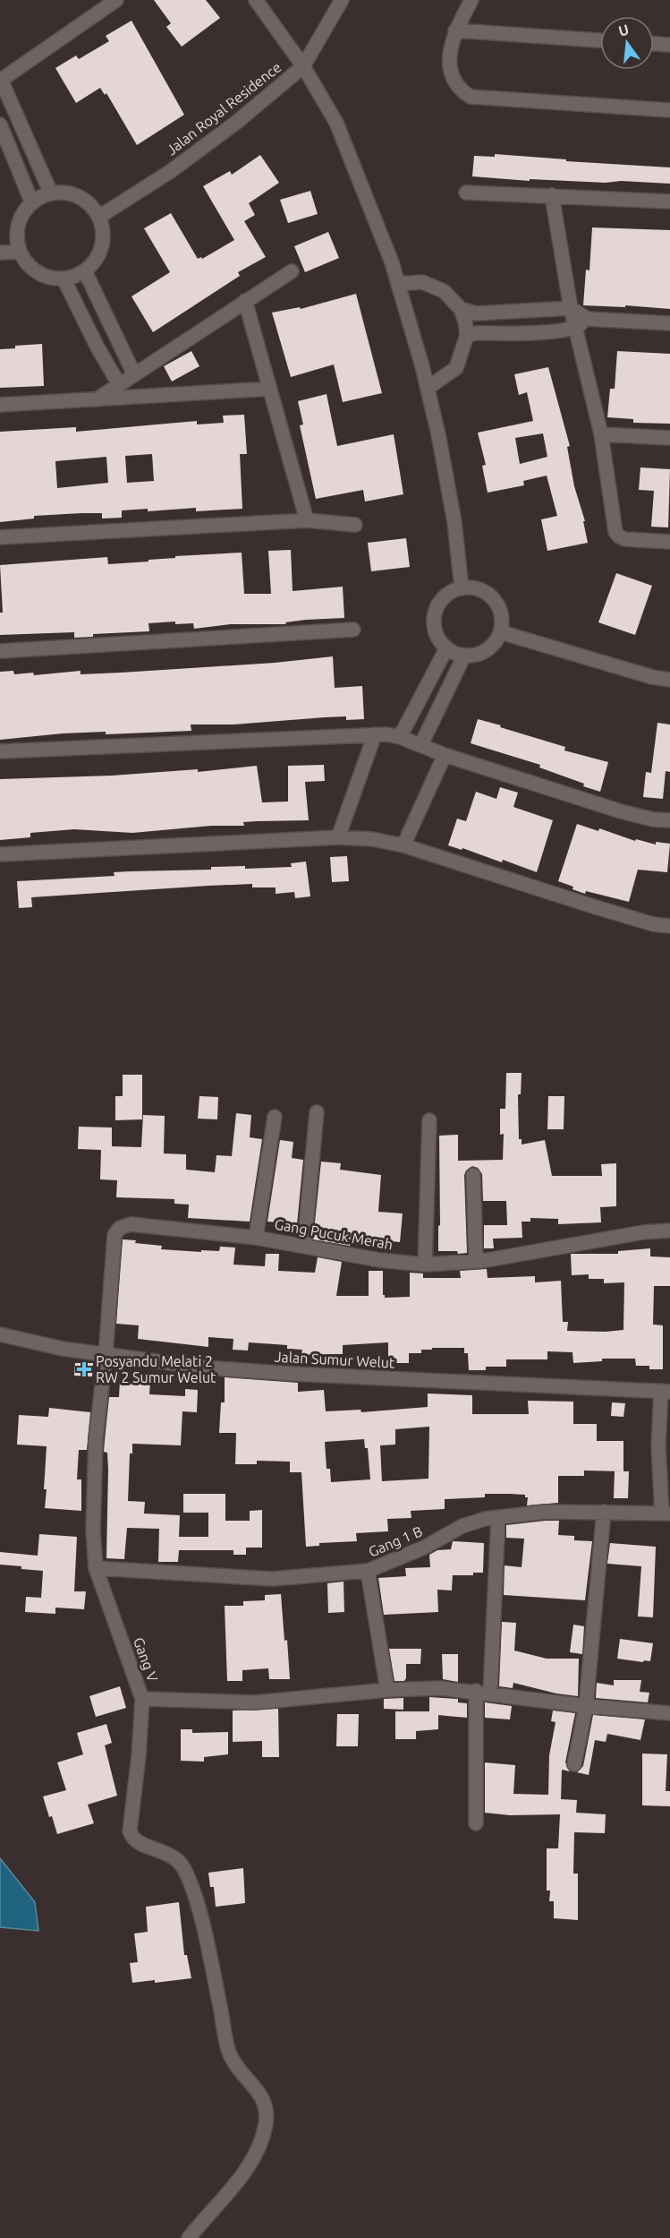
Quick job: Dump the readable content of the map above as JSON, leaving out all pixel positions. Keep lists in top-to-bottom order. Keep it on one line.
{"streets":{"street":["Jalan Royal Residence","Gang Pucuk Merah","Jalan Sumur Welut","Gang 1 B","Gang V"]},"crossings":[["Gang Pucuk Merah","Jalan Sumur Welut"],["Gang Pucuk Merah","Gang V"],["Jalan Sumur Welut","Gang V"],["Gang 1 B","Gang V"]],"places":{"health":["Posyandu Melati 2 RW 2 Sumur Welut"]},"north":"top"}
